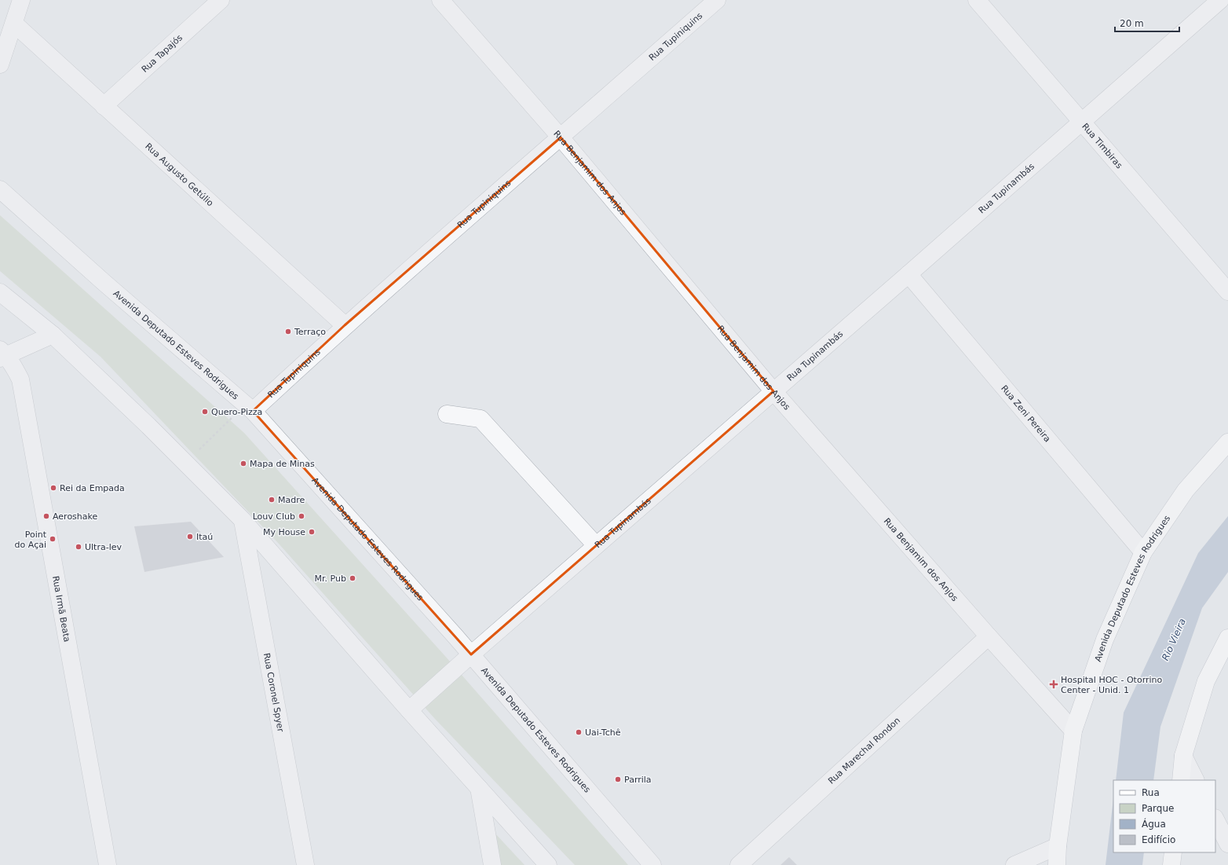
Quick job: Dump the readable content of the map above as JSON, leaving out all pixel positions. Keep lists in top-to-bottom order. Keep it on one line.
{"streets":{"main road":["Avenida Deputado Esteves Rodrigues"],"street":["Rua Tupiniquins","Rua Tapajós","Rua Timbiras","Rua Benjamim dos Anjos","Rua Augusto Getúlio","Rua Tupinambás","Rua Zeni Pereira","Rua Irmã Beata","Rua Coronel Spyer","Rua Marechal Rondon"]},"crossings":[["Rua Tupiniquins","Rua Benjamim dos Anjos"],["Rua Tupiniquins","Rua Augusto Getúlio"],["Rua Tupiniquins","Avenida Deputado Esteves Rodrigues"],["Rua Tapajós","Rua Augusto Getúlio"],["Rua Timbiras","Rua Tupinambás"],["Rua Benjamim dos Anjos","Rua Tupinambás"],["Rua Benjamim dos Anjos","Avenida Deputado Esteves Rodrigues"],["Rua Benjamim dos Anjos","Rua Marechal Rondon"],["Rua Tupinambás","Avenida Deputado Esteves Rodrigues"],["Rua Tupinambás","Rua Zeni Pereira"],["Avenida Deputado Esteves Rodrigues","Rua Zeni Pereira"]],"water":["Rio Vieira"],"places":{"other":["Terraço","Quero-Pizza","Mapa de Minas","Rei da Empada","Madre","Aeroshake","Louv Club","My House","Itaú","Point do Açai","Ultra-lev","Mr. Pub","Uai-Tchê","Parrila"],"health":["Hospital HOC - Otorrino Center - Unid. 1"]},"legend":["Rua","Parque","Água","Edifício"],"scale_bar":"20 m"}
